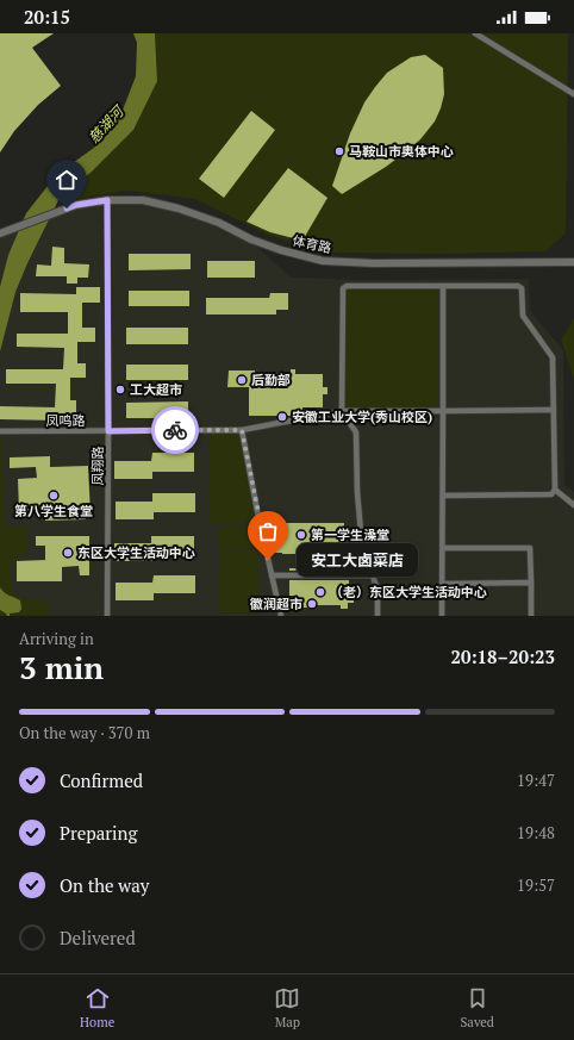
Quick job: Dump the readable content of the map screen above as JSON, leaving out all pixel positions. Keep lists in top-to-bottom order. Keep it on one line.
{"streets":{"street":["体育路","凤鸣路","凤翔路"]},"crossings":[["体育路","凤翔路"],["凤鸣路","凤翔路"]],"water":["慈湖河"],"places":["马鞍山市奥体中心","后勤部","工大超市","安徽工业大学(秀山校区)","第八学生食堂","第一学生澡堂","东区大学生活动中心","安工大卤菜店","（老）东区大学生活动中心","徽润超市"],"page":{"status":"20:15","bubble":"安工大卤菜店","heading":["3 min","Arriving in","20:18–20:23"],"bar":"On the way · 370 m","list":[["Confirmed","19:47"],["Preparing","19:48"],["On the way","19:57"],"Delivered"],"tabs":["Home","Map","Saved"]}}
